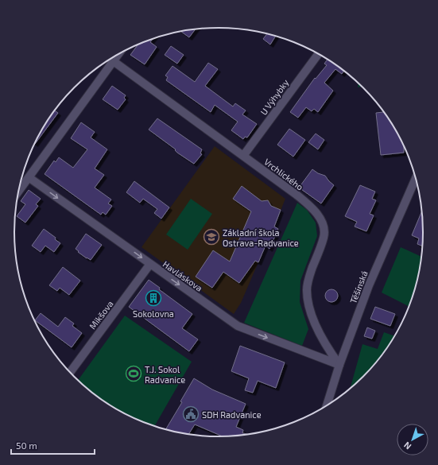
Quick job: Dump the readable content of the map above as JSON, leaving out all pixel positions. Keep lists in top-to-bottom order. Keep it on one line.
{"streets":{"street":["U Výhybky","Vrchlického","Havláskova","Těšínská","Mikšova"]},"crossings":[["U Výhybky","Vrchlického"],["Vrchlického","Havláskova"],["Vrchlického","Těšínská"],["Havláskova","Těšínská"],["Havláskova","Mikšova"]],"one_way":["Havláskova"],"places":{"school or university":["Základní škola Ostrava-Radvanice"],"building":["Sokolovna"],"sports":["T.J. Sokol Radvanice"],"public building":["SDH Radvanice"]},"scale_bar":"50 m","north":"bottom left"}
